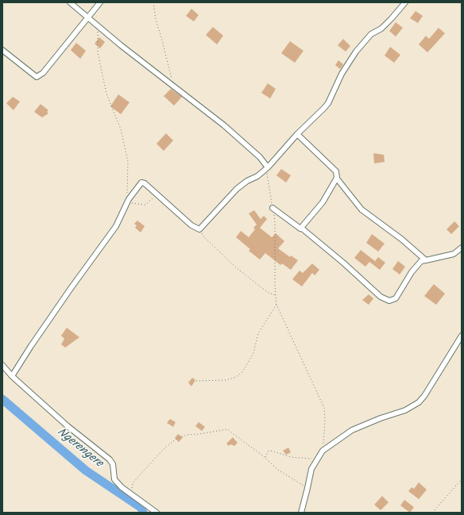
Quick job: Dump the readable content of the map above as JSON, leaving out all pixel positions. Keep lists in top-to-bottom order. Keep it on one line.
{"water":["Ngerengere"]}
